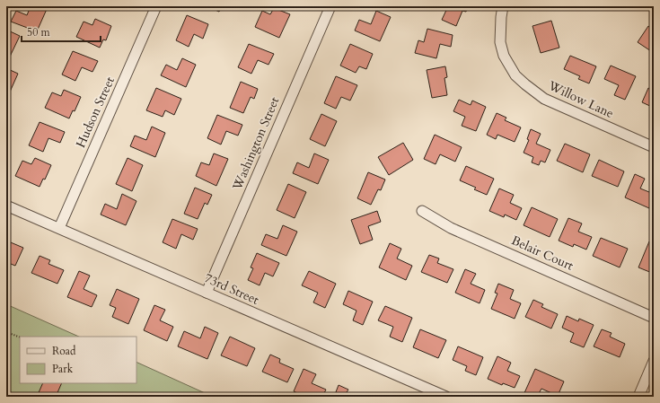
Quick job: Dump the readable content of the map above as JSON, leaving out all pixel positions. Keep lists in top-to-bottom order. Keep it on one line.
{"streets":{"street":["Willow Lane","Hudson Street","Washington Street","Belair Court","73rd Street"]},"crossings":[["Hudson Street","73rd Street"],["Washington Street","73rd Street"]],"legend":["Road","Park"],"scale_bar":"50 m"}
